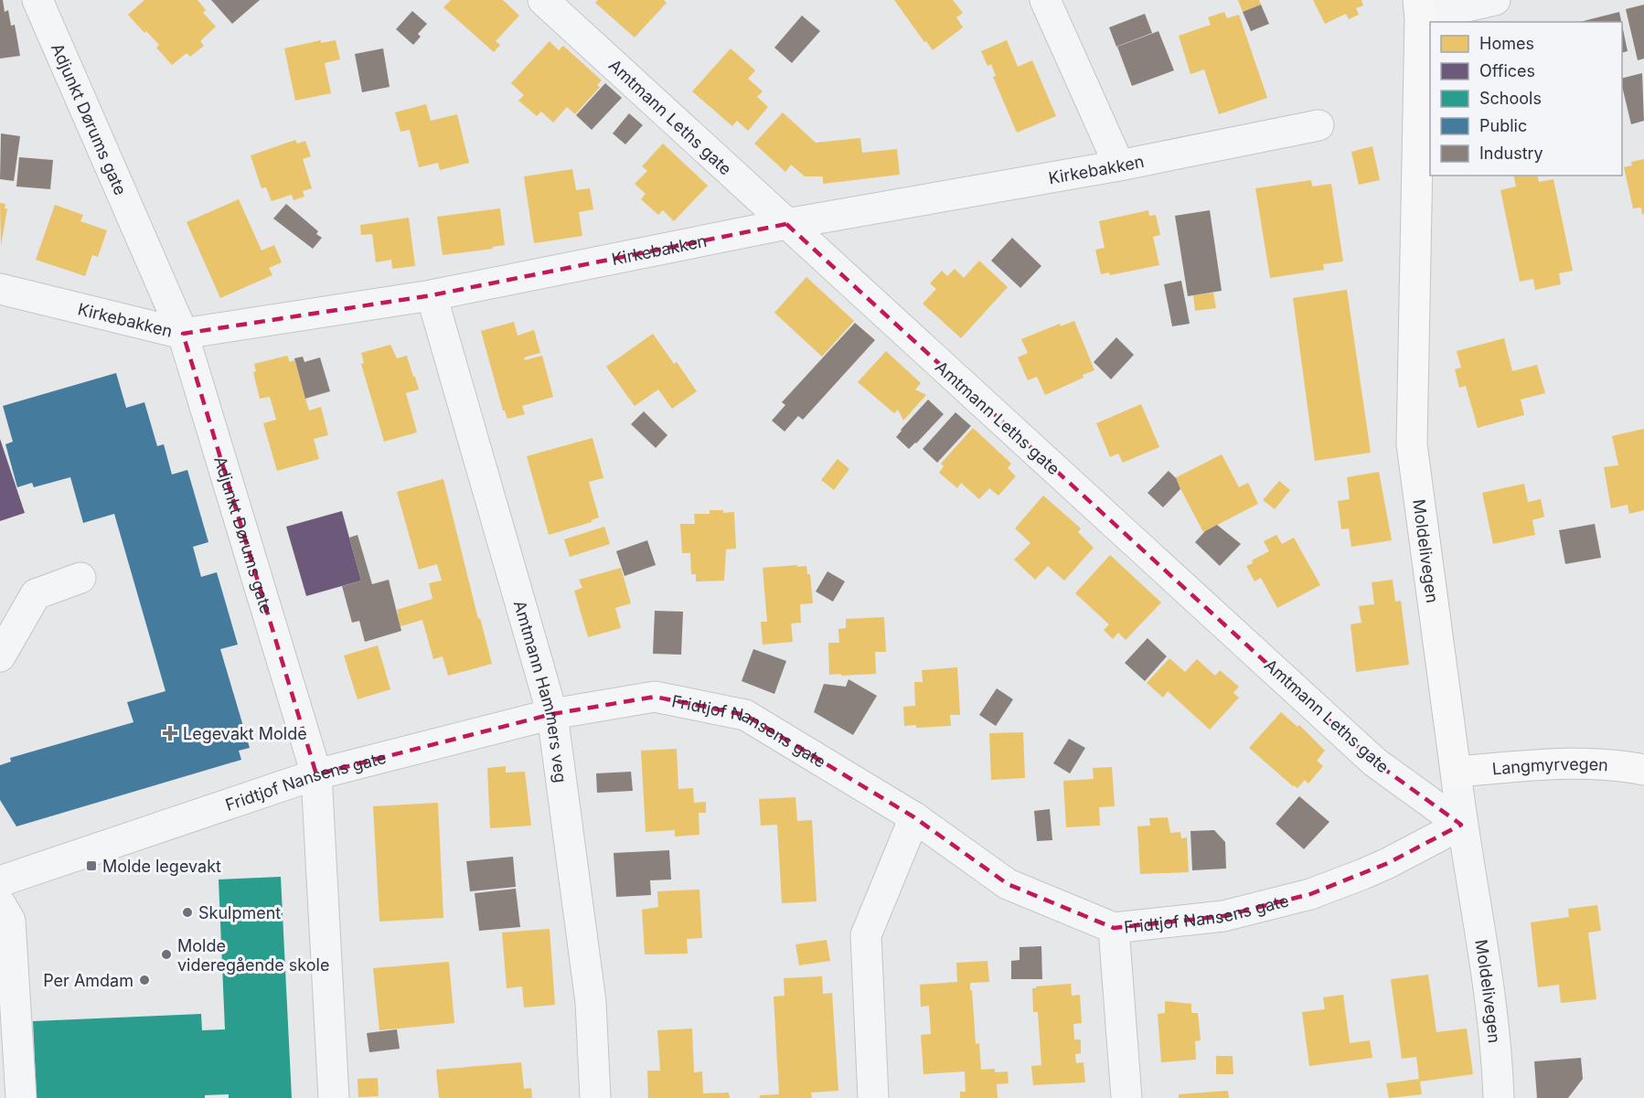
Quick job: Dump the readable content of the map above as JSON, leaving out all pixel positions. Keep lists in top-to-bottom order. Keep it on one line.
{"streets":{"main road":["Moldelivegen","Langmyrvegen"],"street":["Amtmann Leths gate","Adjunkt Dørums gate","Kirkebakken","Amtmann Hammers veg","Fridtjof Nansens gate"]},"crossings":[["Amtmann Leths gate","Kirkebakken"],["Amtmann Leths gate","Moldelivegen"],["Amtmann Leths gate","Fridtjof Nansens gate"],["Adjunkt Dørums gate","Kirkebakken"],["Adjunkt Dørums gate","Fridtjof Nansens gate"],["Kirkebakken","Amtmann Hammers veg"],["Moldelivegen","Fridtjof Nansens gate"],["Moldelivegen","Langmyrvegen"],["Amtmann Hammers veg","Fridtjof Nansens gate"]],"places":{"health":["Legevakt Molde"],"transit":["Molde legevakt"],"other":["Skulpment","Molde videregående skole","Per Amdam"]},"legend":["Homes","Offices","Schools","Public","Industry"]}
